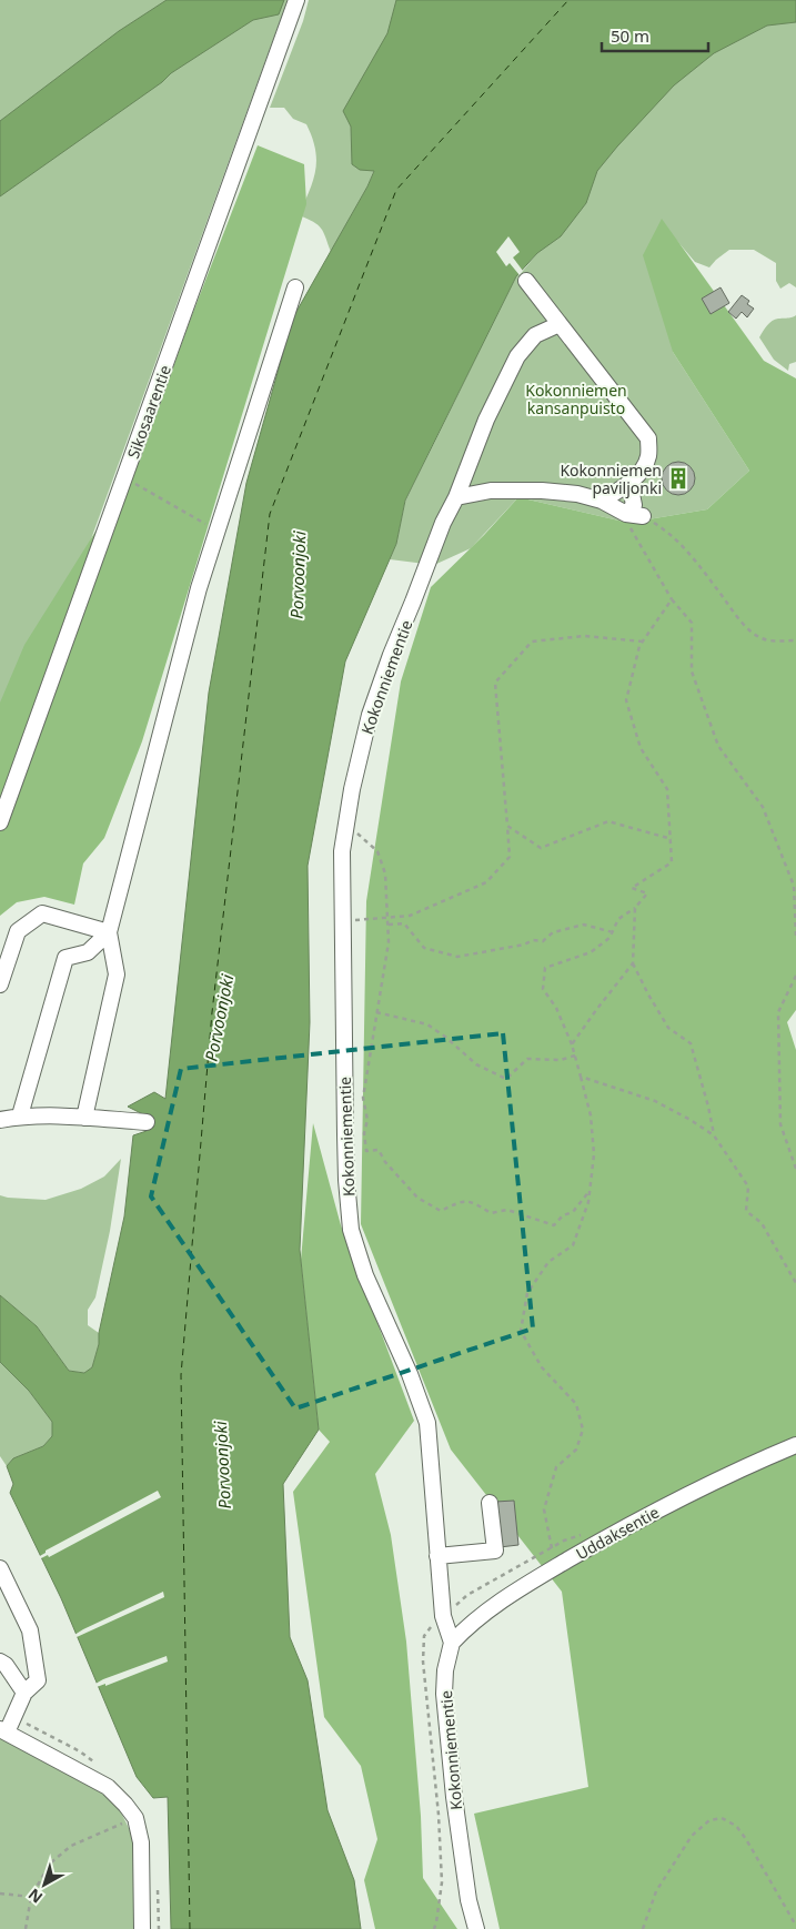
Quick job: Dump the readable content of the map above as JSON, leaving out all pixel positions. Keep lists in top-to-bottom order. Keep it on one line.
{"streets":{"street":["Sikosaarentie","Kokonniementie","Uddaksentie"]},"crossings":[["Kokonniementie","Uddaksentie"]],"water":["Porvoonjoki"],"parks":["Kokonniemen kansanpuisto"],"places":{"building":["Kokonniemen paviljonki"]},"scale_bar":"50 m","north":"bottom left"}
